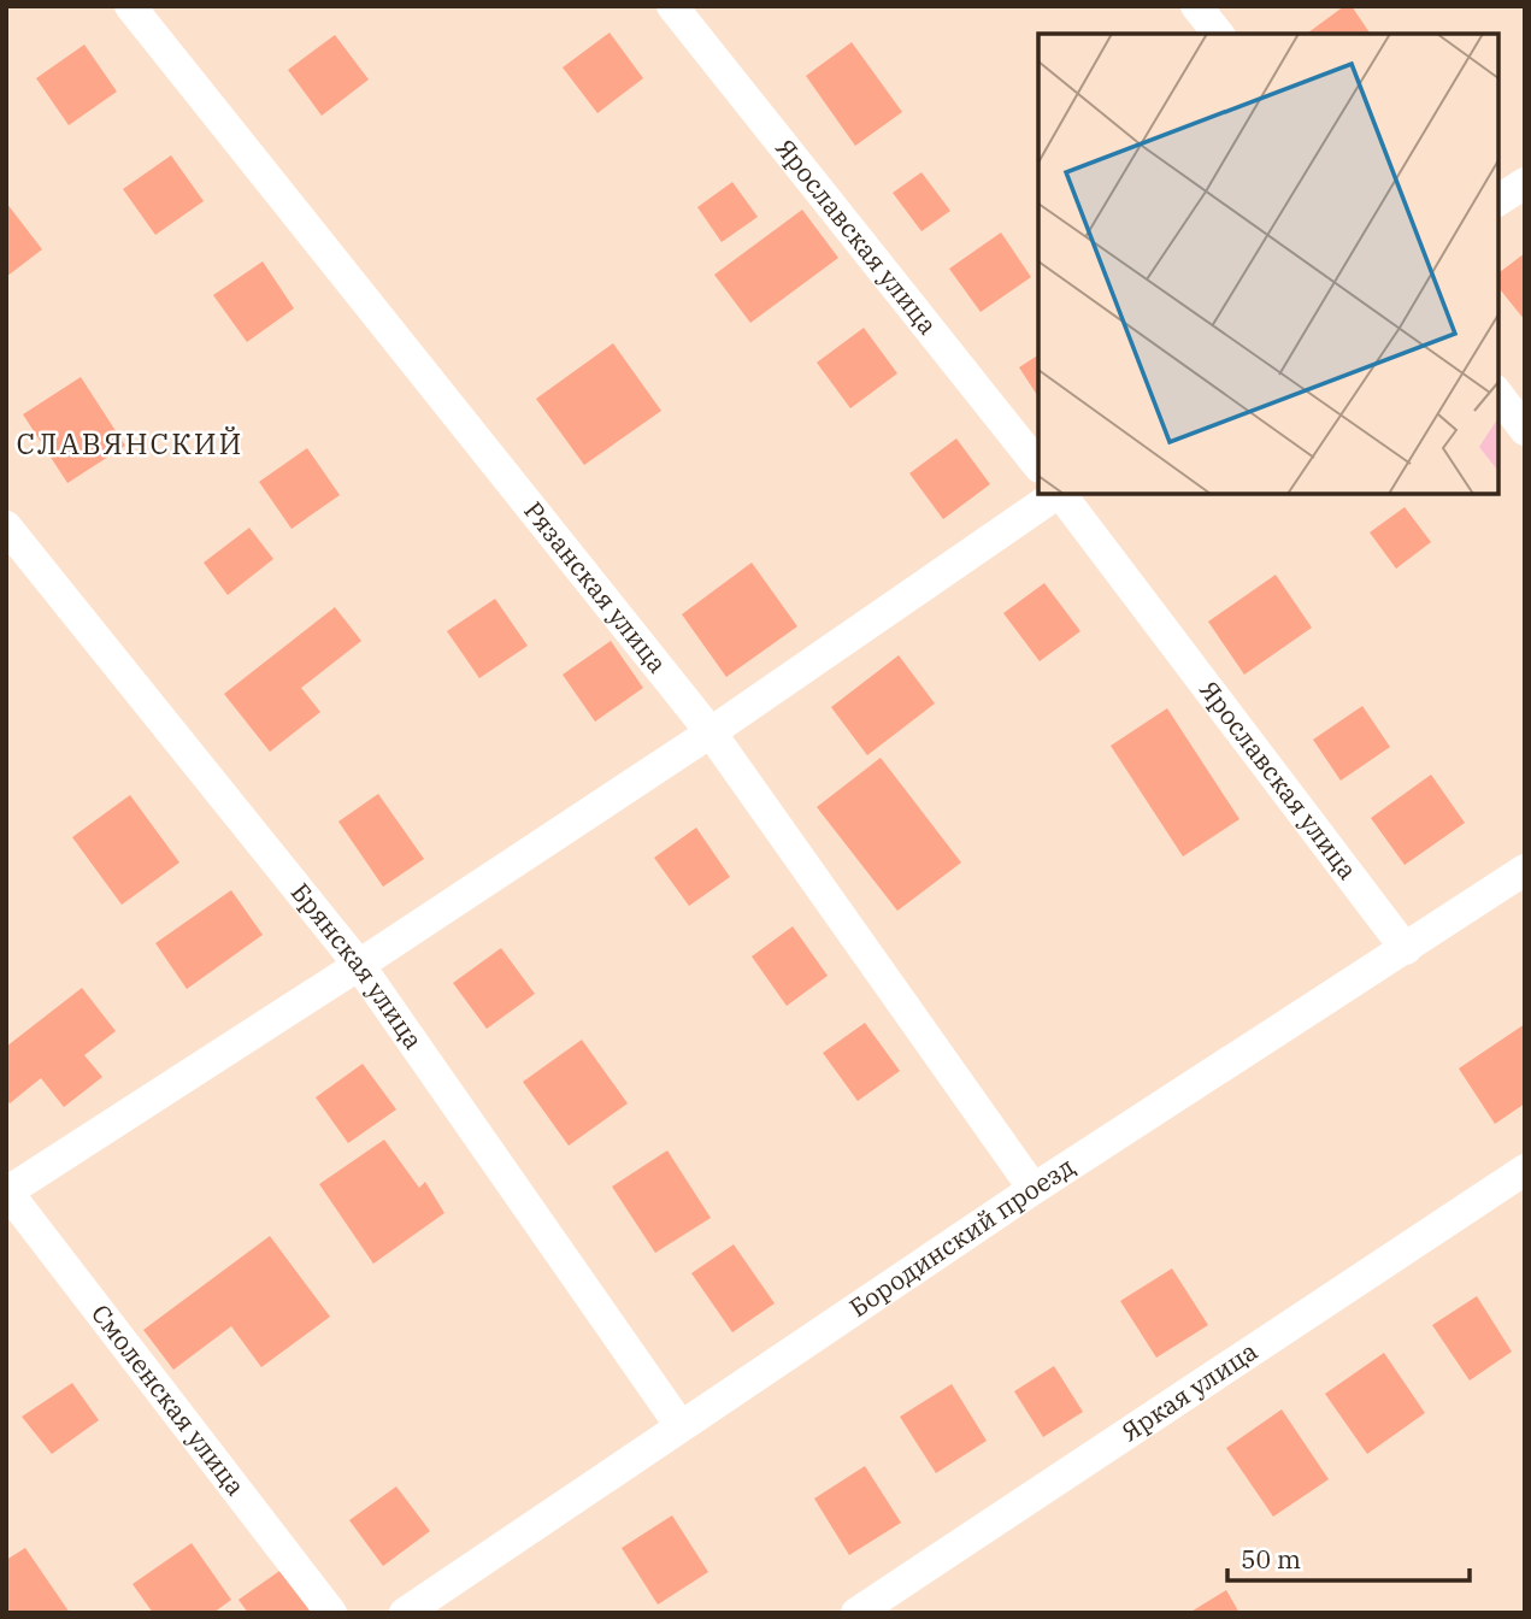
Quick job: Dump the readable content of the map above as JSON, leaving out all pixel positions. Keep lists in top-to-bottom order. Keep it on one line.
{"streets":{"street":["Ярославская улица","Рязанская улица","Брянская улица","Бородинский проезд","Яркая улица","Смоленская улица"]},"crossings":[["Ярославская улица","Бородинский проезд"],["Рязанская улица","Бородинский проезд"],["Брянская улица","Бородинский проезд"]],"districts":["СЛАВЯНСКИЙ"],"scale_bar":"50 m"}
